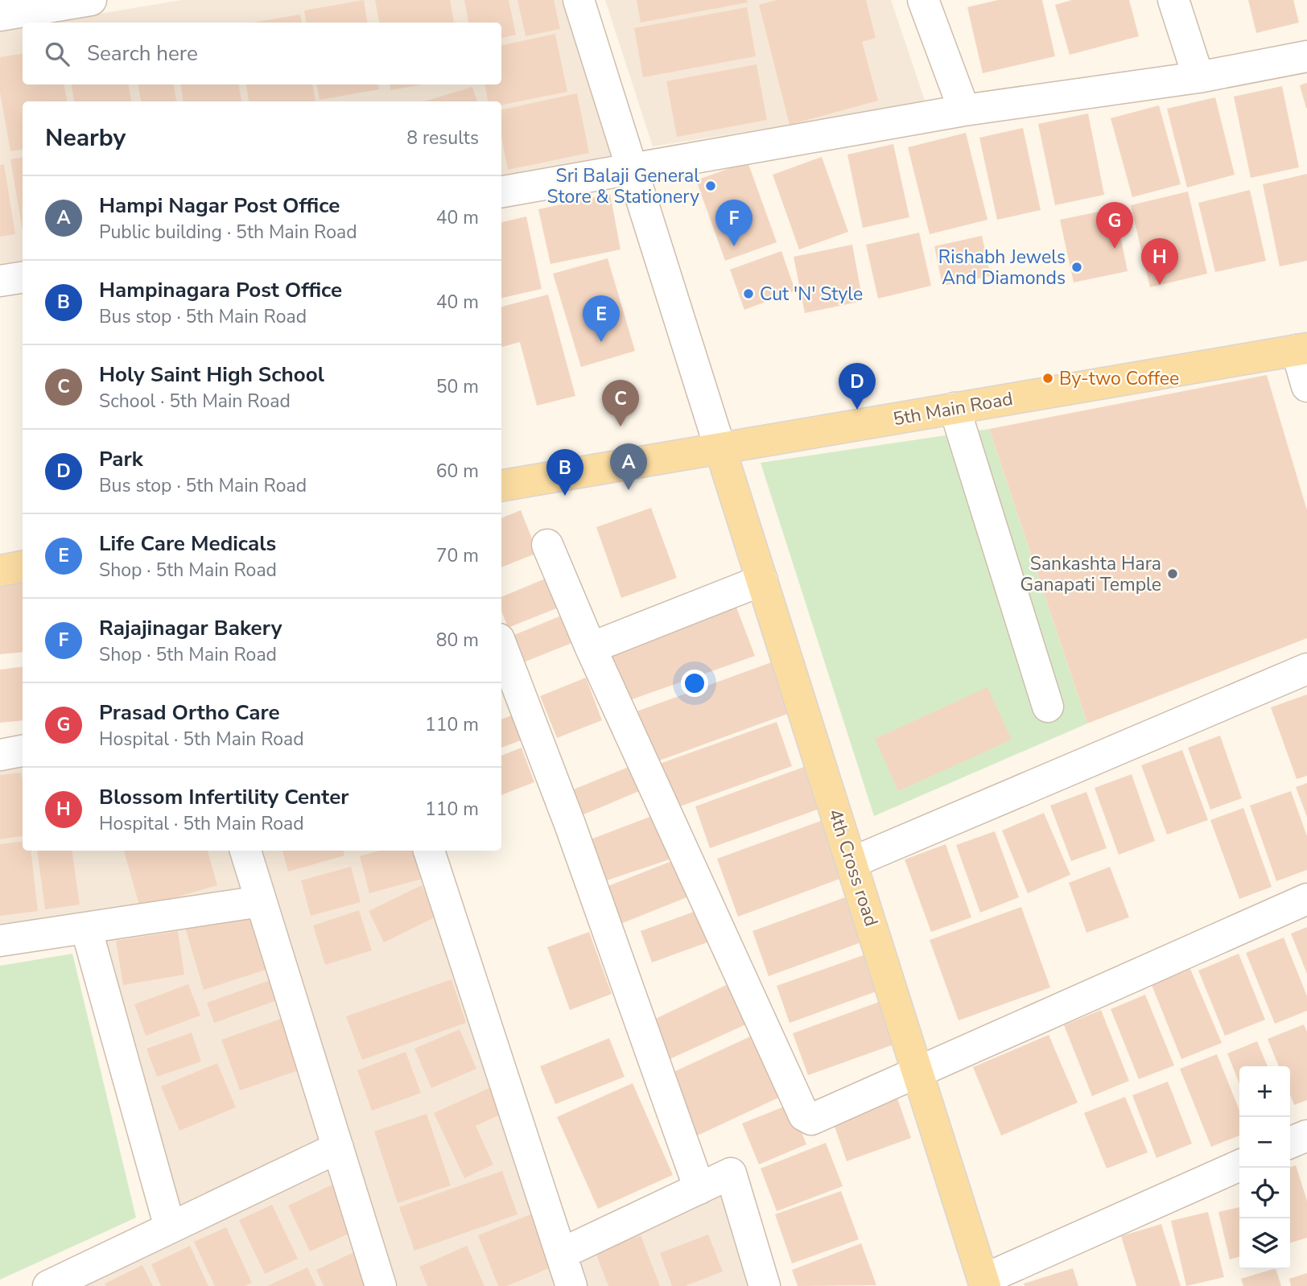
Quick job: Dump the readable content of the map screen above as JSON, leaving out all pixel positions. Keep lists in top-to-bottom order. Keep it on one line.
{"streets":{"main road":["5th Main Road","4th Cross road"]},"crossings":[["5th Main Road","4th Cross road"]],"places":["Sri Balaji General Store & Stationery","Rishabh Jewels And Diamonds","Cut 'N' Style","By-two Coffee","Sankashta Hara Ganapati Temple"],"page":{"search":"Search here","heading":["Nearby","8 results"],"list":[{"mark":"A","name":"Hampi Nagar Post Office","note":"Public building · 5th Main Road","value":"40 m"},{"mark":"B","name":"Hampinagara Post Office","note":"Bus stop · 5th Main Road","value":"40 m"},{"mark":"C","name":"Holy Saint High School","note":"School · 5th Main Road","value":"50 m"},{"mark":"D","name":"Park","note":"Bus stop · 5th Main Road","value":"60 m"},{"mark":"E","name":"Life Care Medicals","note":"Shop · 5th Main Road","value":"70 m"},{"mark":"F","name":"Rajajinagar Bakery","note":"Shop · 5th Main Road","value":"80 m"},{"mark":"G","name":"Prasad Ortho Care","note":"Hospital · 5th Main Road","value":"110 m"},{"mark":"H","name":"Blossom Infertility Center","note":"Hospital · 5th Main Road","value":"110 m"}],"pins":["F","G","H","E","D","C","A","B"],"map_buttons":["+","−"]}}
